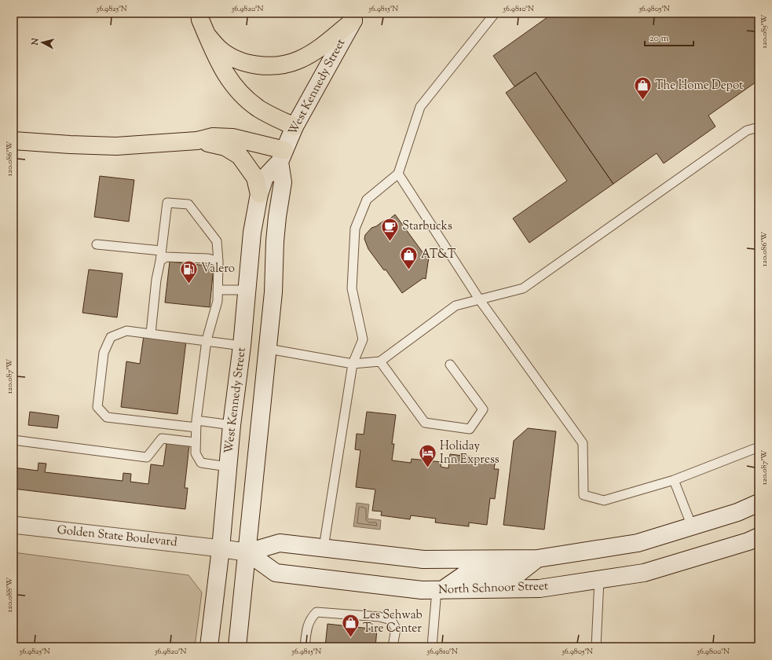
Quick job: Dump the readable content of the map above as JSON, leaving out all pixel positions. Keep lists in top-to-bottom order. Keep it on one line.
{"streets":{"street":["West Kennedy Street","Golden State Boulevard","North Schnoor Street"]},"crossings":[["West Kennedy Street","Golden State Boulevard"],["West Kennedy Street","North Schnoor Street"],["Golden State Boulevard","North Schnoor Street"]],"places":{"shop":["The Home Depot","AT&T","Les Schwab Tire Center"],"cafe":["Starbucks"],"fuel station":["Valero"],"hotel":["Holiday Inn Express"]},"scale_bar":"20 m","north":"left","coordinates":["36.9825°N","36.9820°N","36.9815°N","36.9810°N","36.9805°N","120.085°W","120.086°W","120.087°W","120.088°W","36.9800°N"]}
